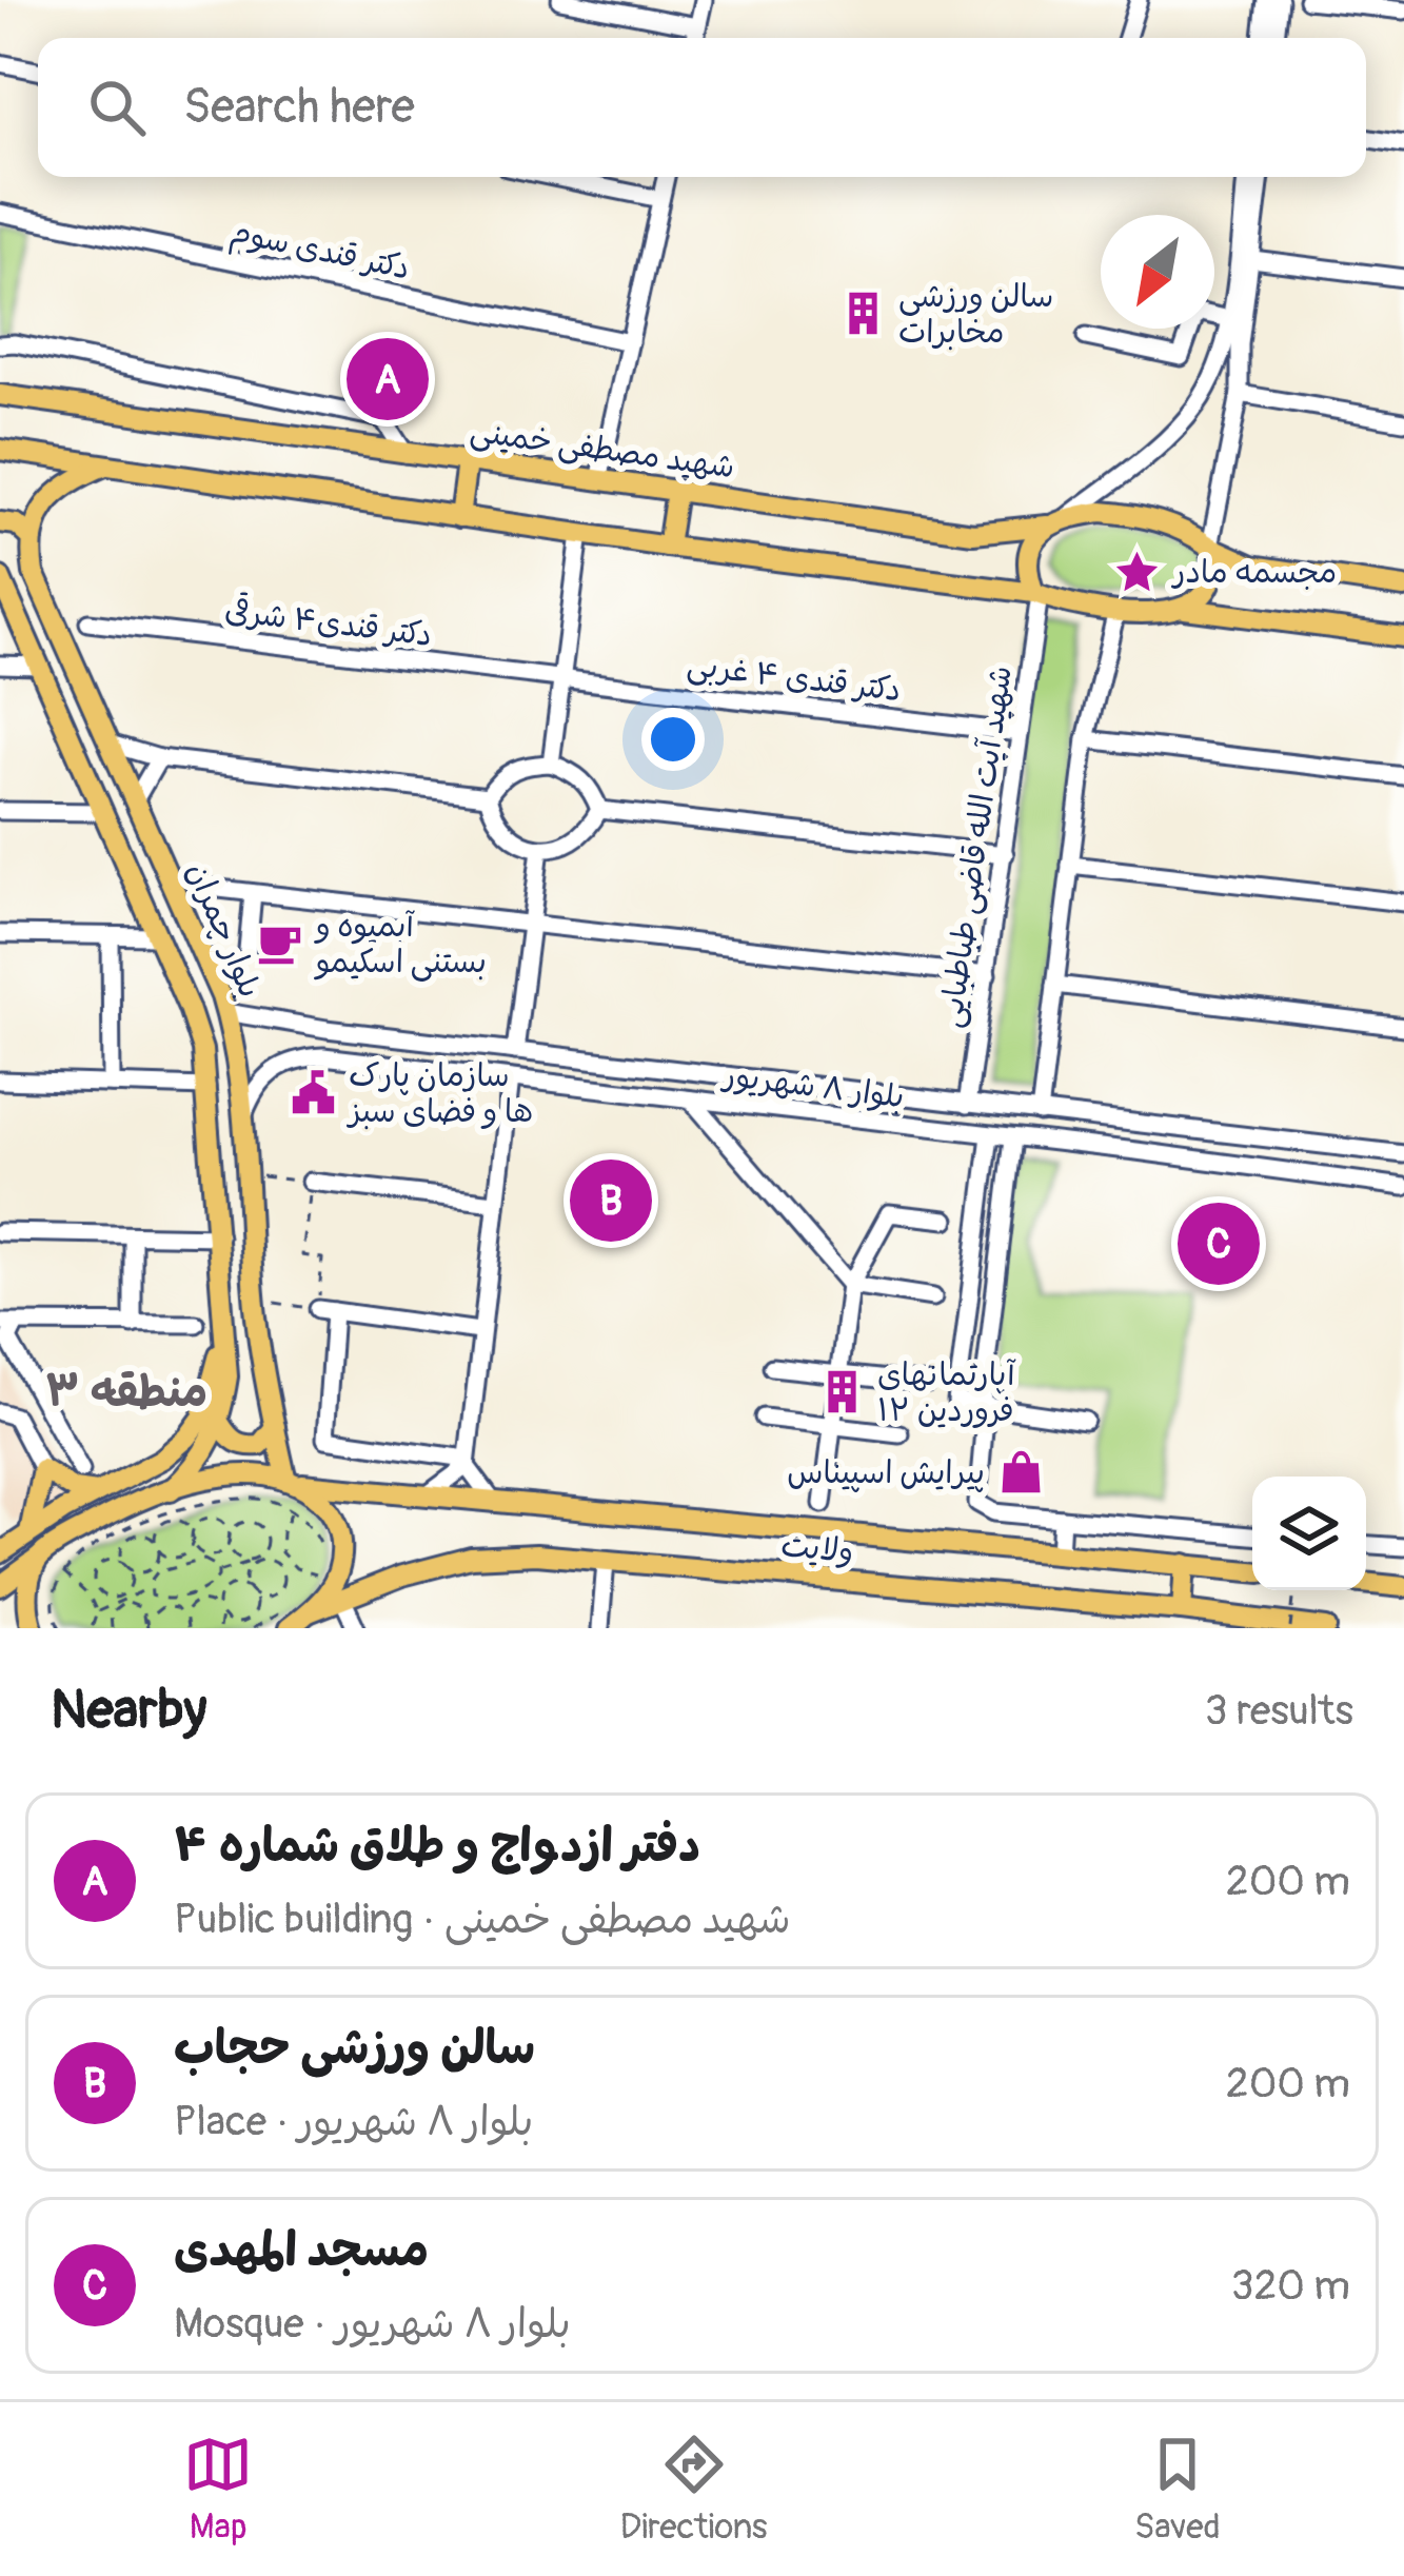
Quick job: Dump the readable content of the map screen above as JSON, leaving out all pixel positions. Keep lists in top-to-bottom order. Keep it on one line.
{"streets":{"main road":["شهید مصطفی خمینی","بلوار چمران","ولایت"],"street":["دکتر قندی سوم","دکتر قندی۴ شرقی","دکتر قندی ۴ غربی","شهید آیت الله قاضی طباطبایی","بلوار ۸ شهریور"]},"crossings":[["دکتر قندی۴ شرقی","دکتر قندی ۴ غربی"],["دکتر قندی ۴ غربی","شهید آیت الله قاضی طباطبایی"],["شهید آیت الله قاضی طباطبایی","بلوار ۸ شهریور"],["بلوار چمران","بلوار ۸ شهریور"],["بلوار چمران","ولایت"]],"districts":["منطقه ۳"],"places":{"building":["سالن ورزشی مخابرات","آپارتمانهای ۱۲ فروردین"],"place":["مجسمه مادر"],"cafe":["آبمیوه و بستنی اسکیمو"],"public building":["سازمان پارک ها و فضای سبز"],"shop":["پیرایش اسپیناس"]},"north":"bottom left","page":{"search":"Search here","pins":["A","B","C"],"heading":["Nearby","3 results"],"list":[{"mark":"A","name":"دفتر ازدواج و طلاق شماره ۴","note":"Public building · شهید مصطفی خمینی","value":"200 m"},{"mark":"B","name":"سالن ورزشی حجاب","note":"Place · بلوار ۸ شهریور","value":"200 m"},{"mark":"C","name":"مسجد المهدی","note":"Mosque · بلوار ۸ شهریور","value":"320 m"}],"nav":["Map","Directions","Saved"]}}
